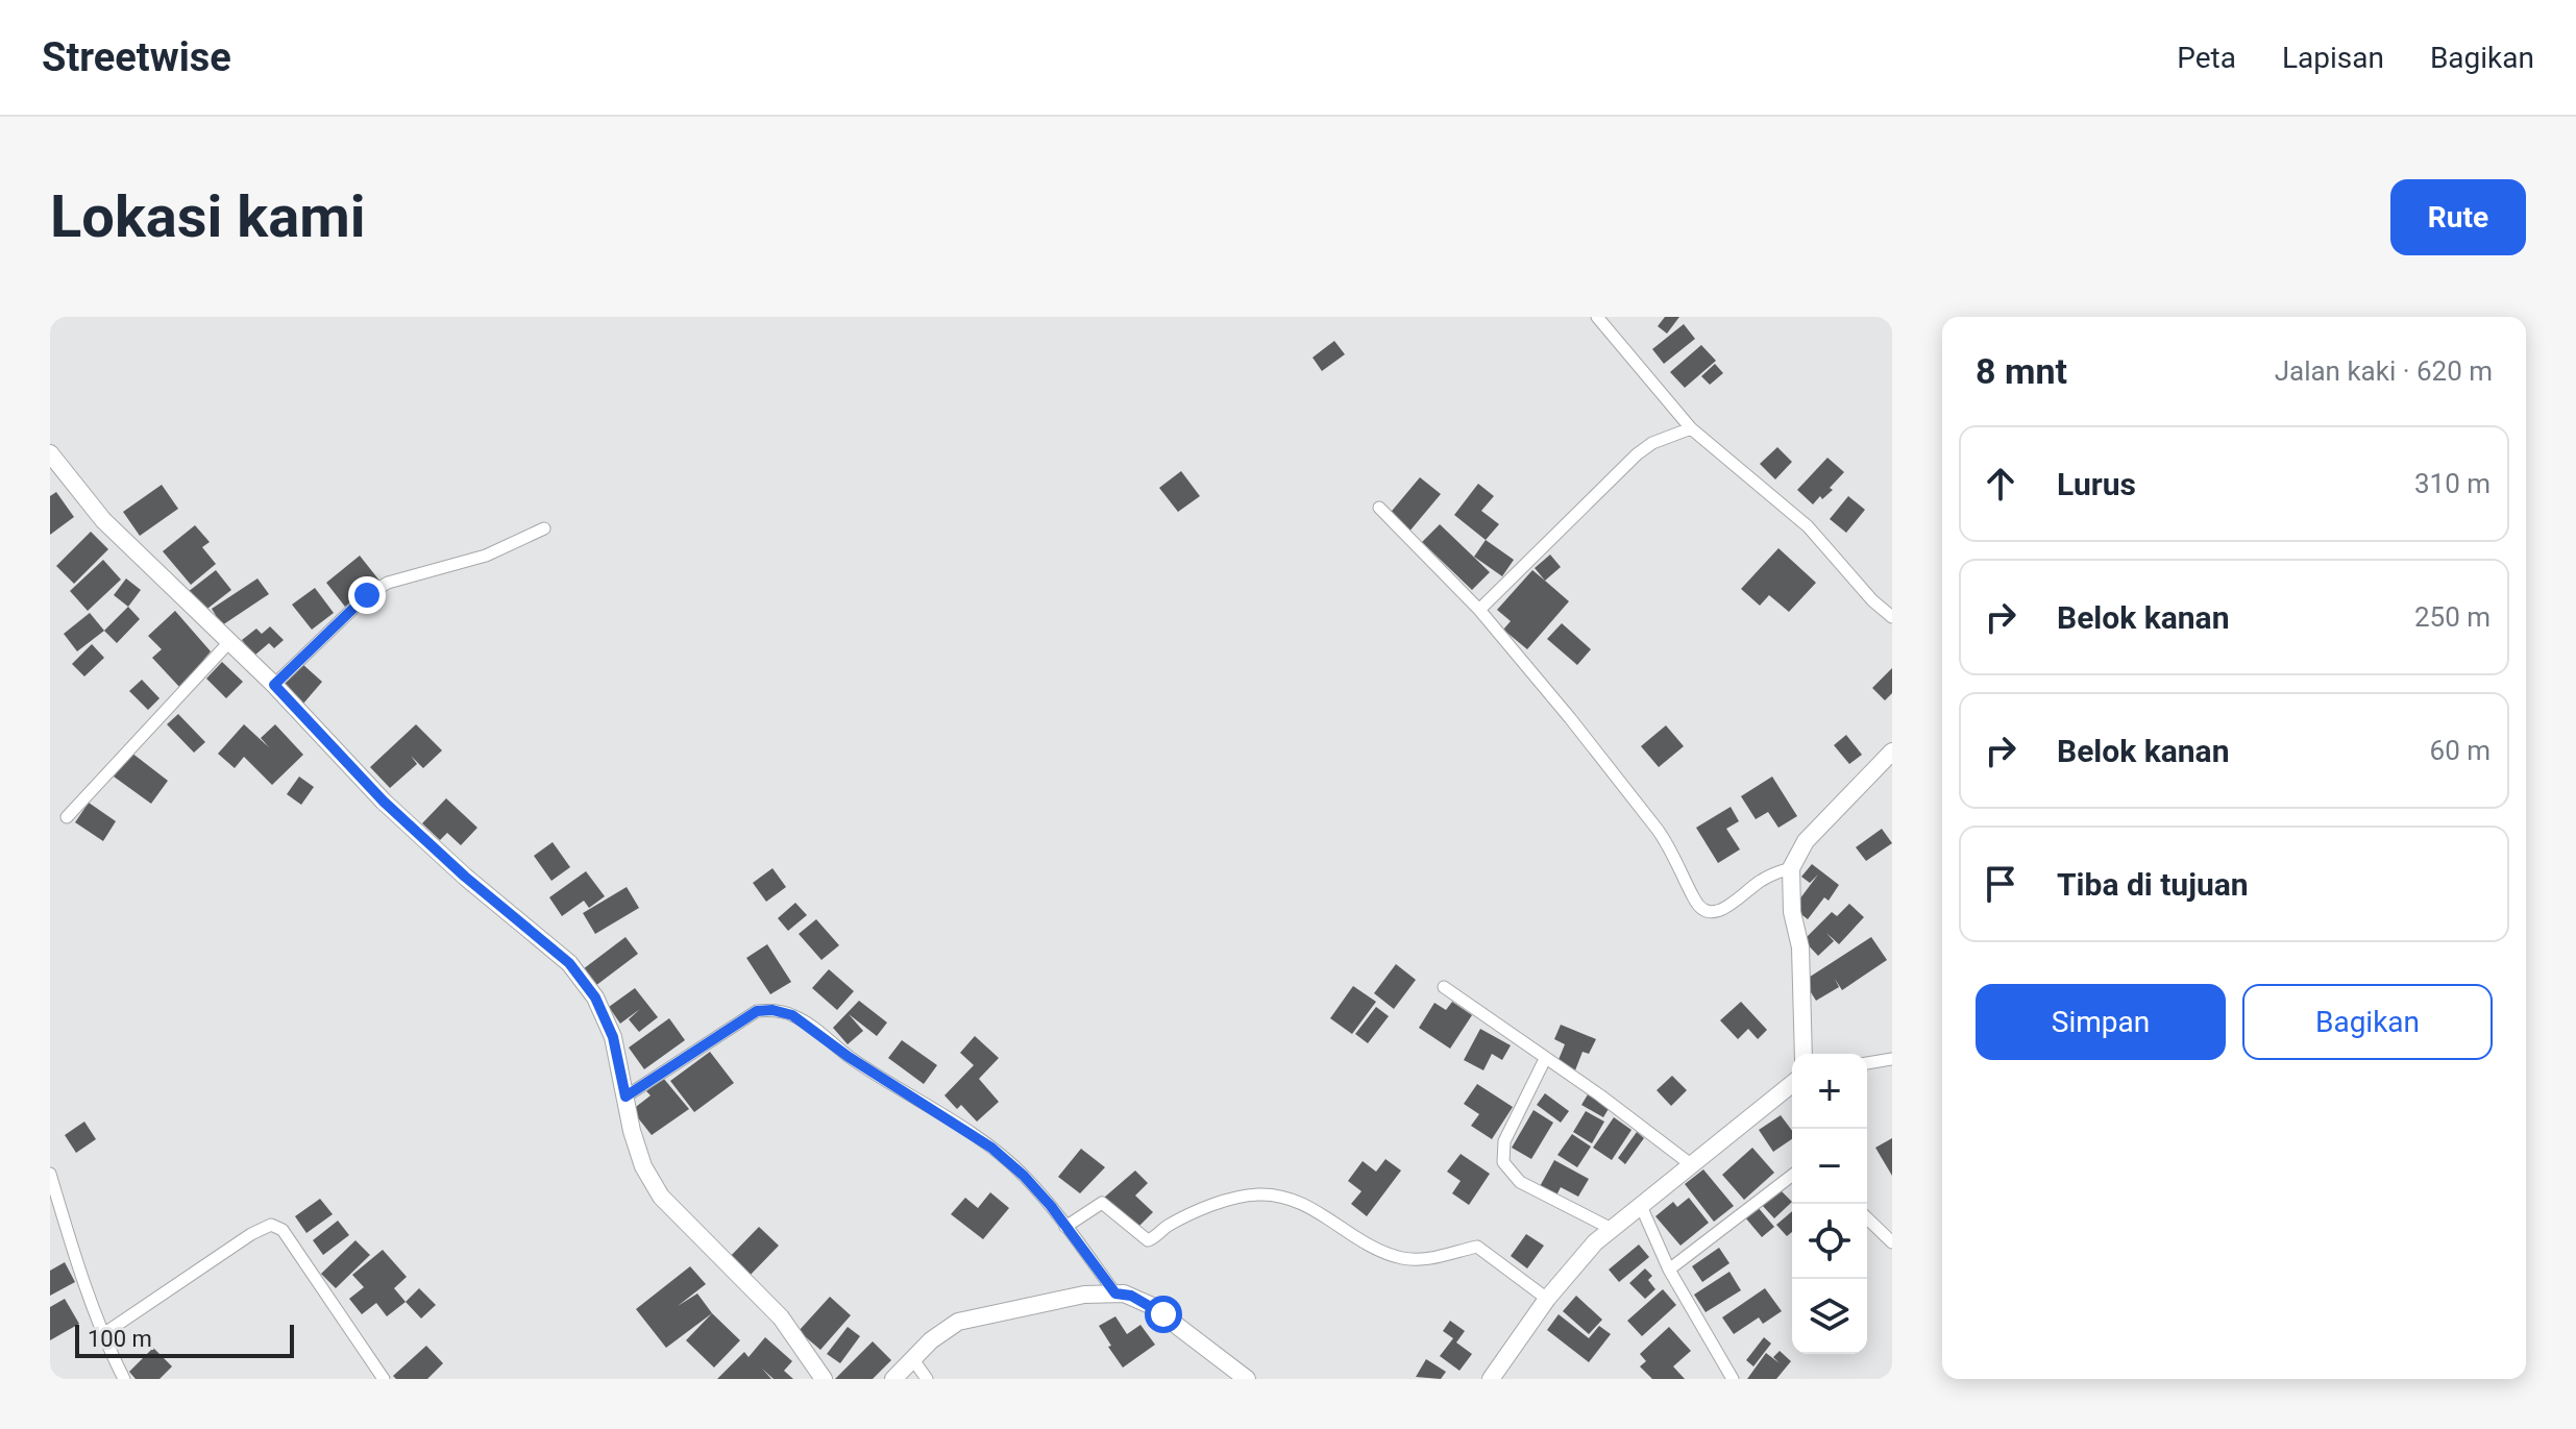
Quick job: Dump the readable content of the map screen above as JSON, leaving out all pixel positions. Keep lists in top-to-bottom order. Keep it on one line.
{"scale_bar":"100 m","page":{"header":"Streetwise","nav":["Peta","Lapisan","Bagikan"],"buttons":["Rute",["Simpan","Bagikan"]],"title":"Lokasi kami","heading":["8 mnt","Jalan kaki · 620 m"],"list":[["Lurus","310 m"],["Belok kanan","250 m"],["Belok kanan","60 m"],"Tiba di tujuan"],"map_buttons":["+","−"],"scale":"100 m"}}
